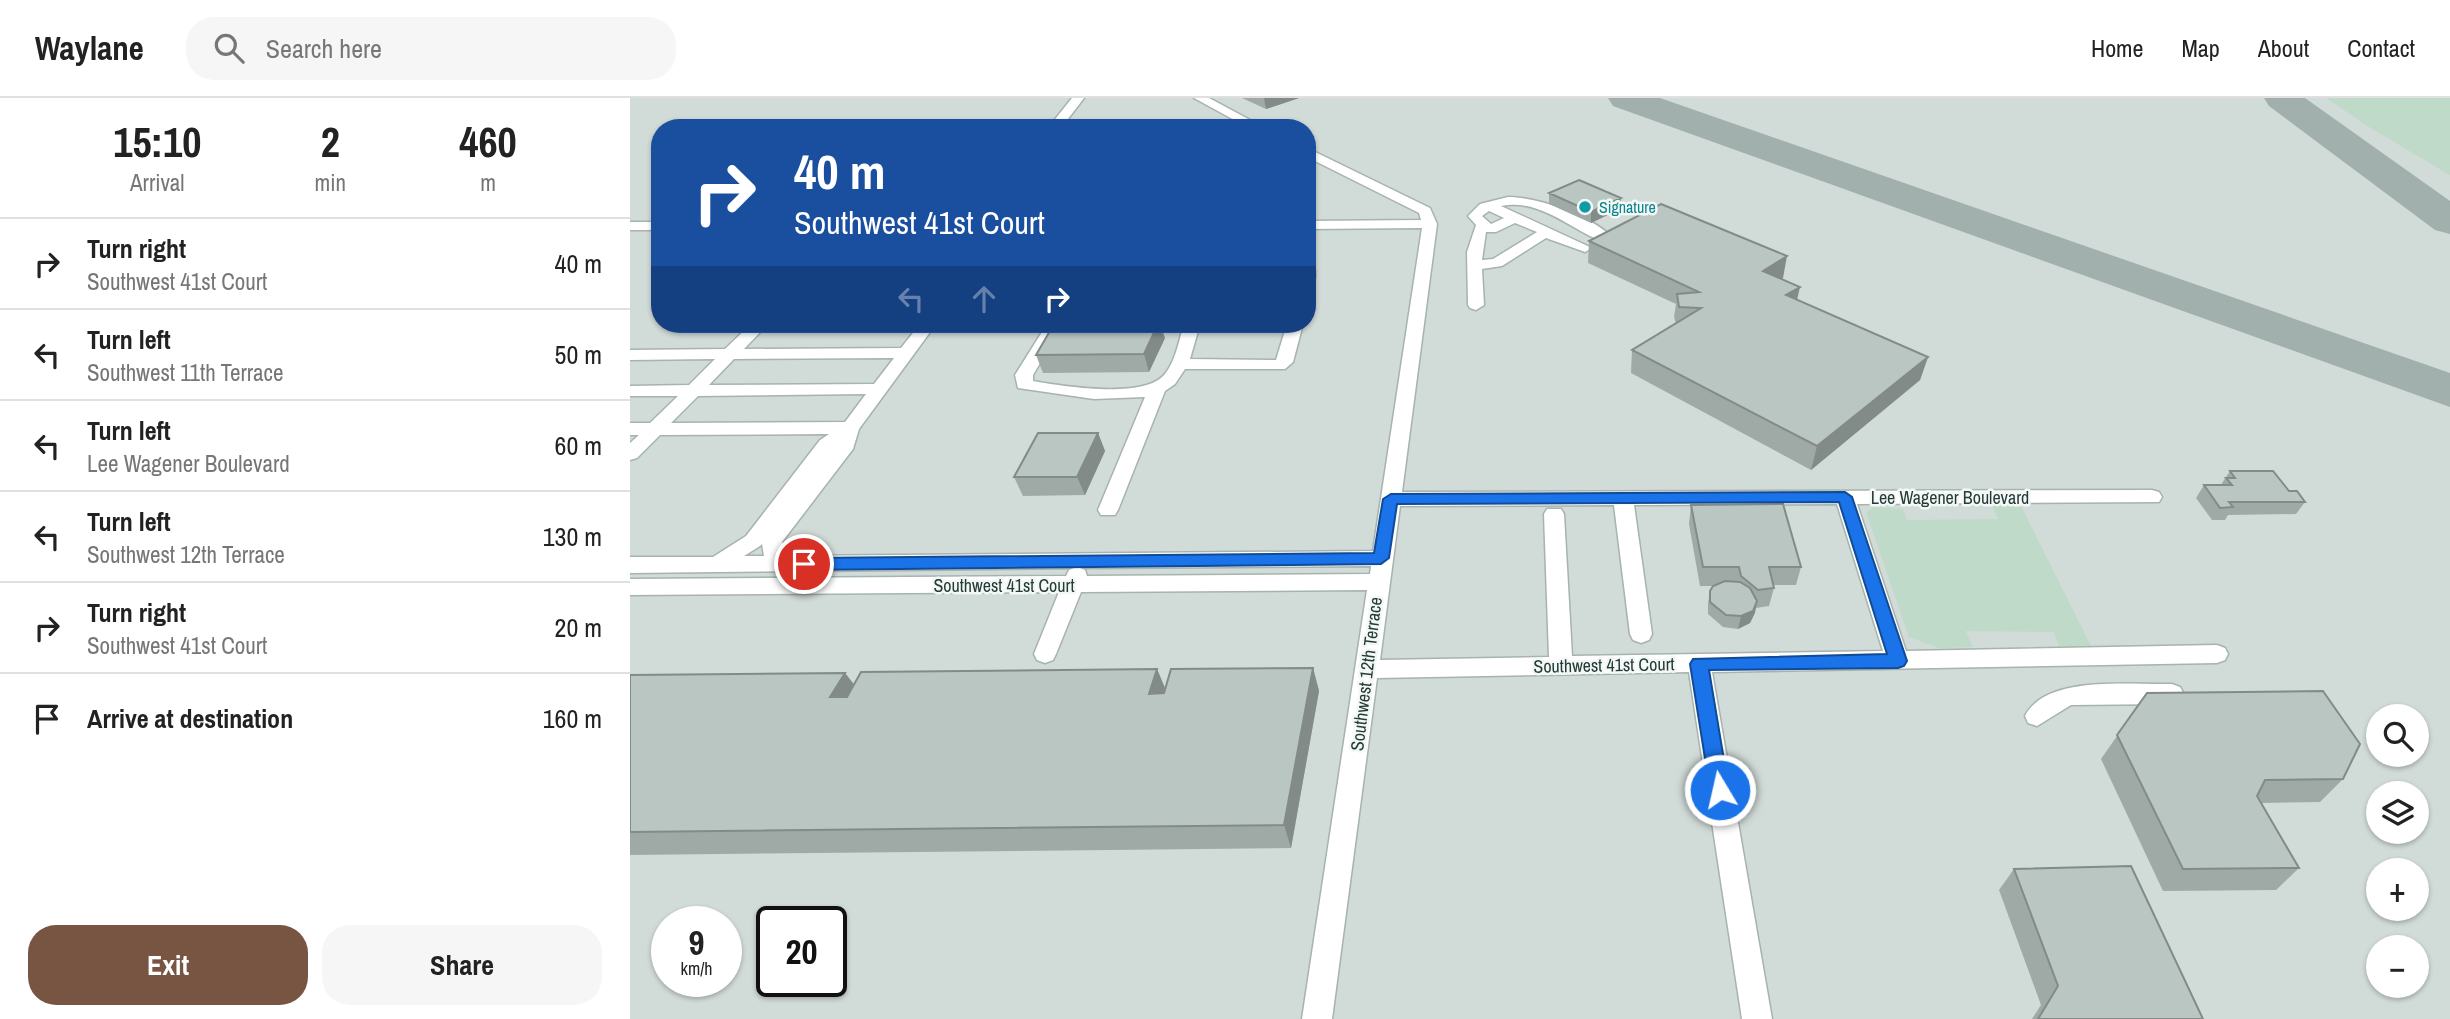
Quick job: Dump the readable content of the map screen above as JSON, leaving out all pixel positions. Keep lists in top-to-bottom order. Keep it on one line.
{"streets":{"street":["Lee Wagener Boulevard","Southwest 41st Court","Southwest 12th Terrace"]},"crossings":[["Lee Wagener Boulevard","Southwest 12th Terrace"],["Southwest 41st Court","Southwest 12th Terrace"]],"places":["Signature"],"page":{"header":"Waylane","search":"Search here","nav":["Home","Map","About","Contact"],"eta":["15:10","Arrival","2","min","460","m"],"turn":["40 m","Southwest 41st Court"],"list":[{"name":"Turn right","note":"Southwest 41st Court","value":"40 m"},{"name":"Turn left","note":"Southwest 11th Terrace","value":"50 m"},{"name":"Turn left","note":"Lee Wagener Boulevard","value":"60 m"},{"name":"Turn left","note":"Southwest 12th Terrace","value":"130 m"},{"name":"Turn right","note":"Southwest 41st Court","value":"20 m"},{"name":"Arrive at destination","value":"160 m"}],"map_buttons":["+","−"],"speed":"9 km/h","limit":"20","buttons":["Exit","Share"]}}
